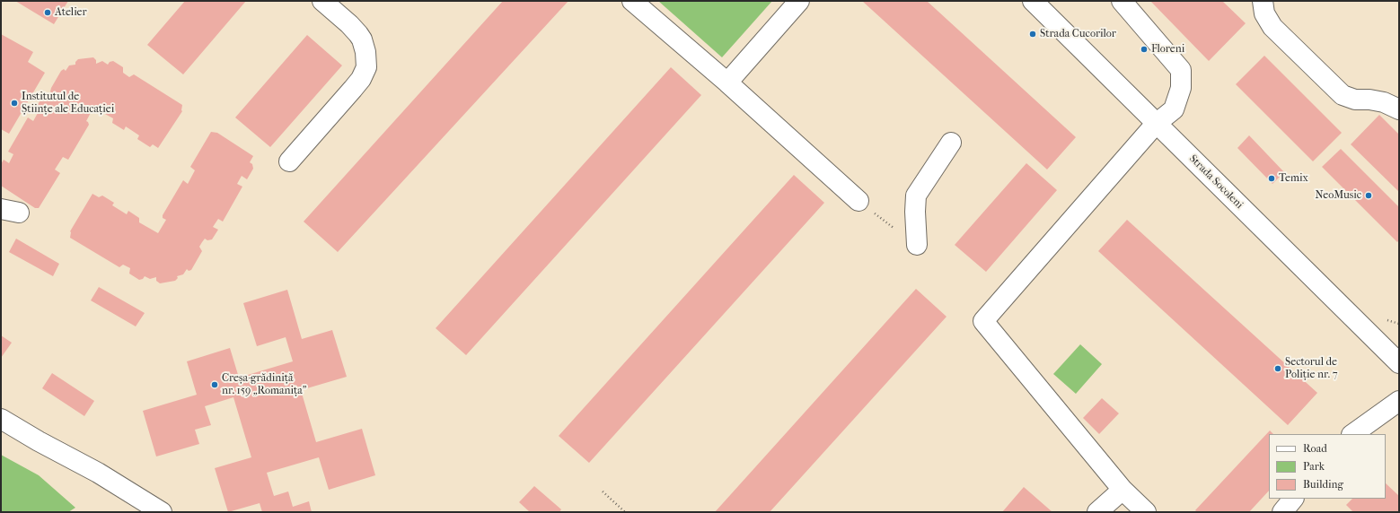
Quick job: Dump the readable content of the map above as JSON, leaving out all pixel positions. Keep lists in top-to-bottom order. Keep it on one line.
{"streets":{"main road":["Strada Socoleni"]},"places":["Atelier","Strada Cucorilor","Floreni","Institutul de Științe ale Educației","Temix","NeoMusic","Sectorul de Poliție nr. 7","Creșa-grădiniță nr. 159 „Romanița”"],"legend":["Road","Park","Building"]}
